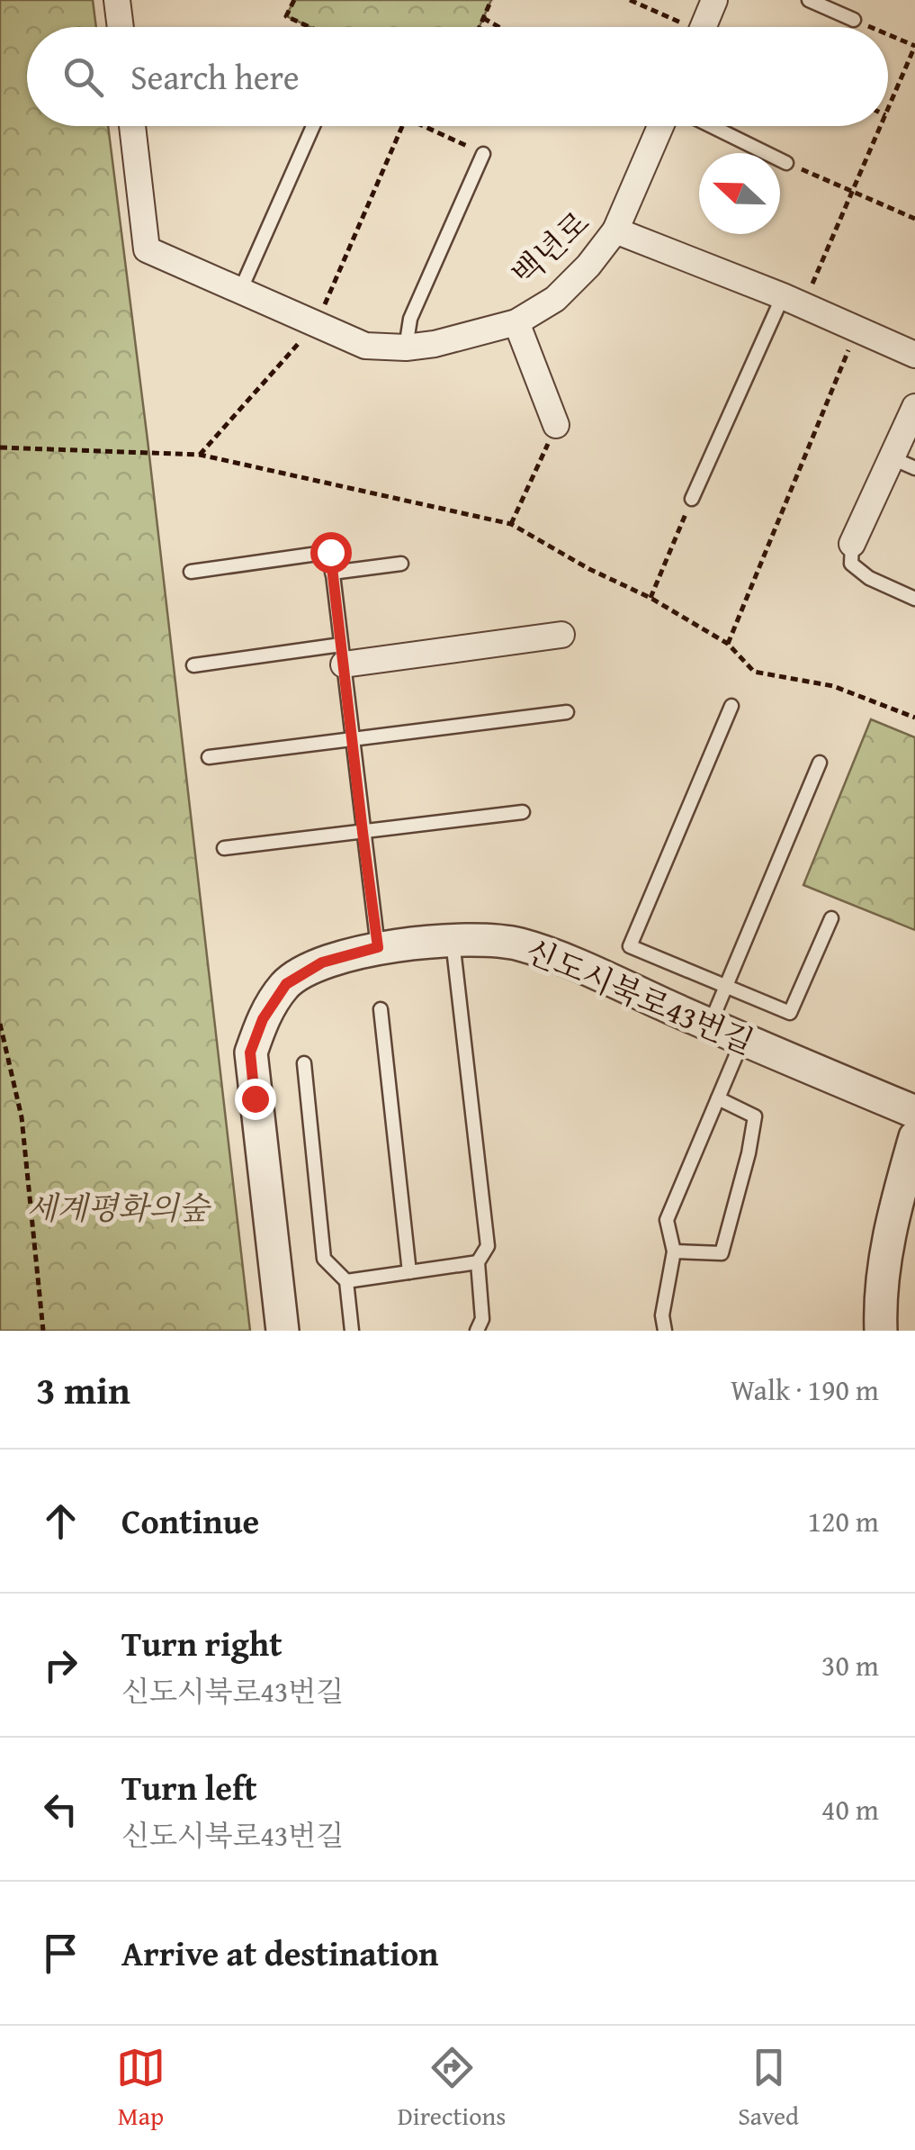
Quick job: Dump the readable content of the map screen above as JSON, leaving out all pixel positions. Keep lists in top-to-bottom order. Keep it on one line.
{"streets":{"street":["백년로","신도시북로43번길"]},"parks":["세계평화의숲"],"north":"left","page":{"search":"Search here","heading":["3 min","Walk · 190 m"],"list":[["Continue","120 m"],["Turn right","신도시북로43번길","30 m"],["Turn left","신도시북로43번길","40 m"],"Arrive at destination"],"nav":["Map","Directions","Saved"]}}
